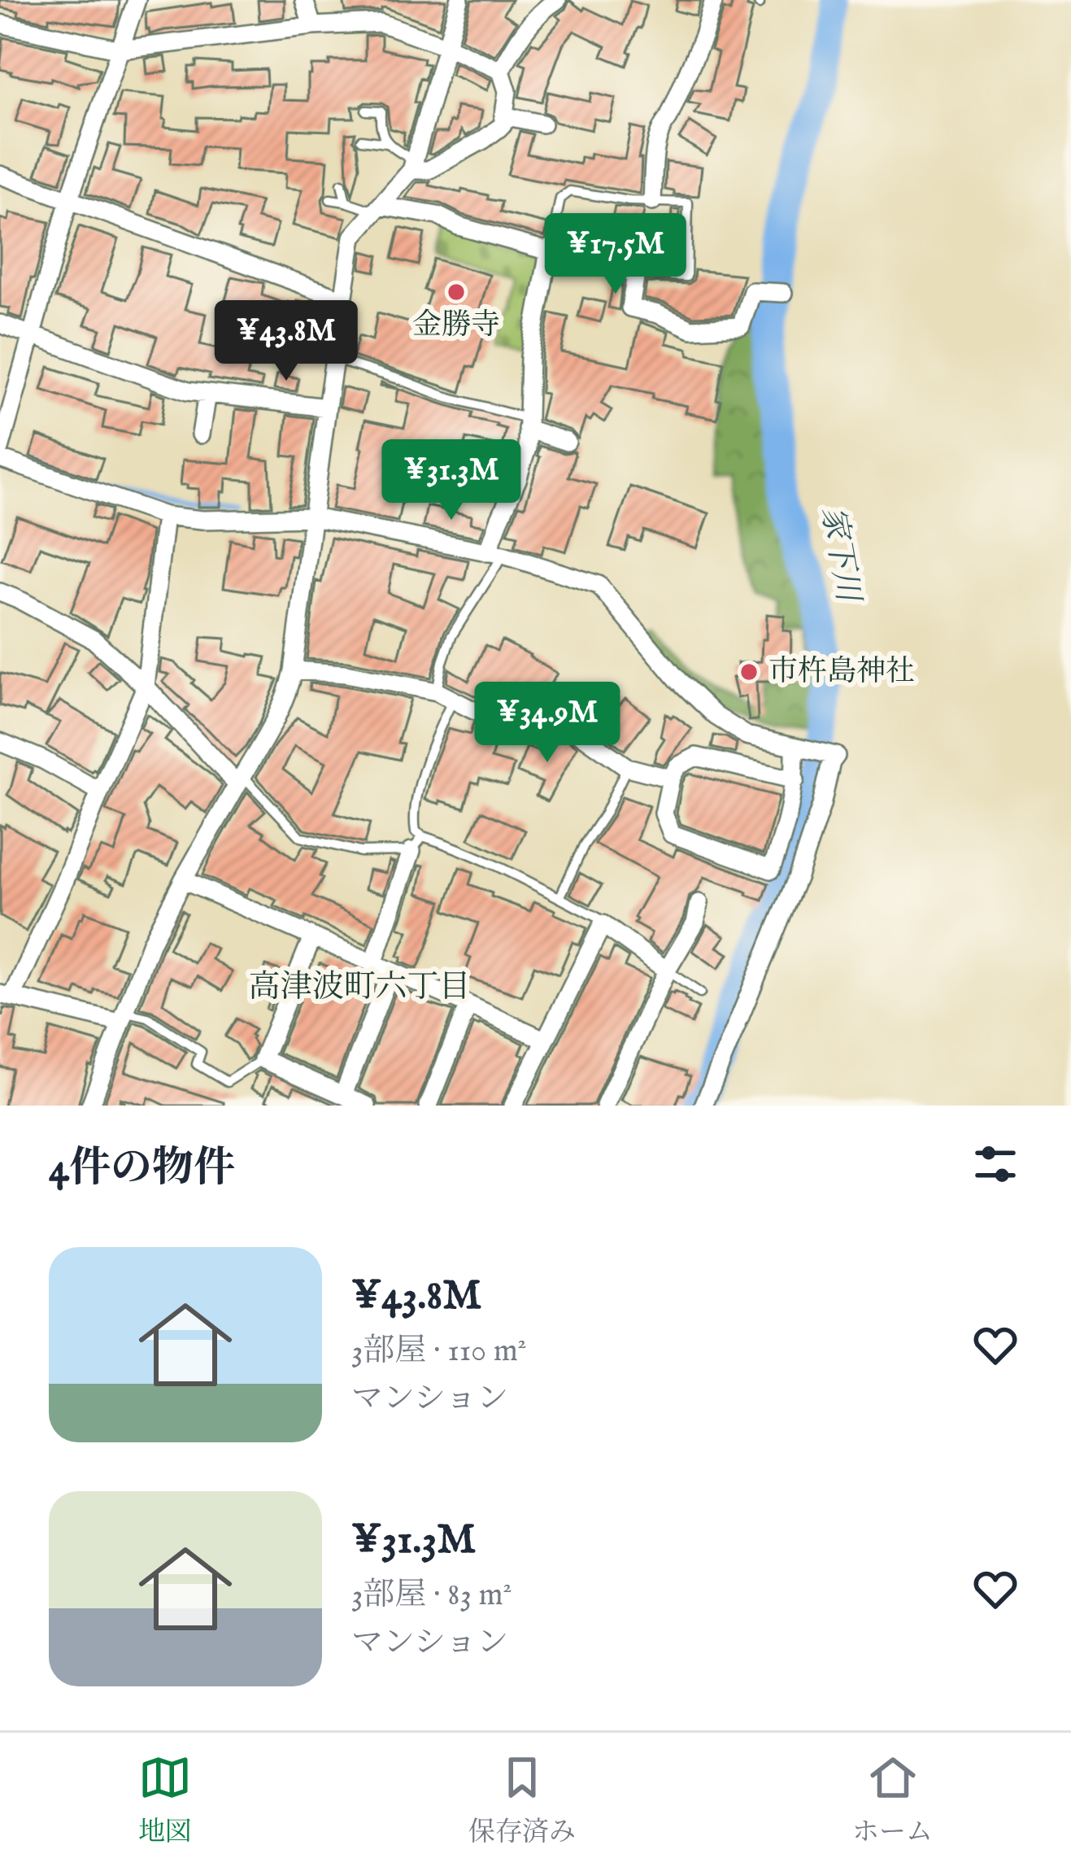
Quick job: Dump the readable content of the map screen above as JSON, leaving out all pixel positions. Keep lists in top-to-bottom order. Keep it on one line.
{"districts":["高津波町六丁目"],"water":["家下川"],"places":["金勝寺","市杵島神社"],"page":{"price":["¥17.5M","¥43.8M","¥31.3M","¥34.9M"],"heading":"4件の物件","list":[{"name":"¥43.8M","note":"3部屋 · 110 m² · マンション"},{"name":"¥31.3M","note":"3部屋 · 83 m² · マンション"}],"tabs":["地図","保存済み","ホーム"]}}
